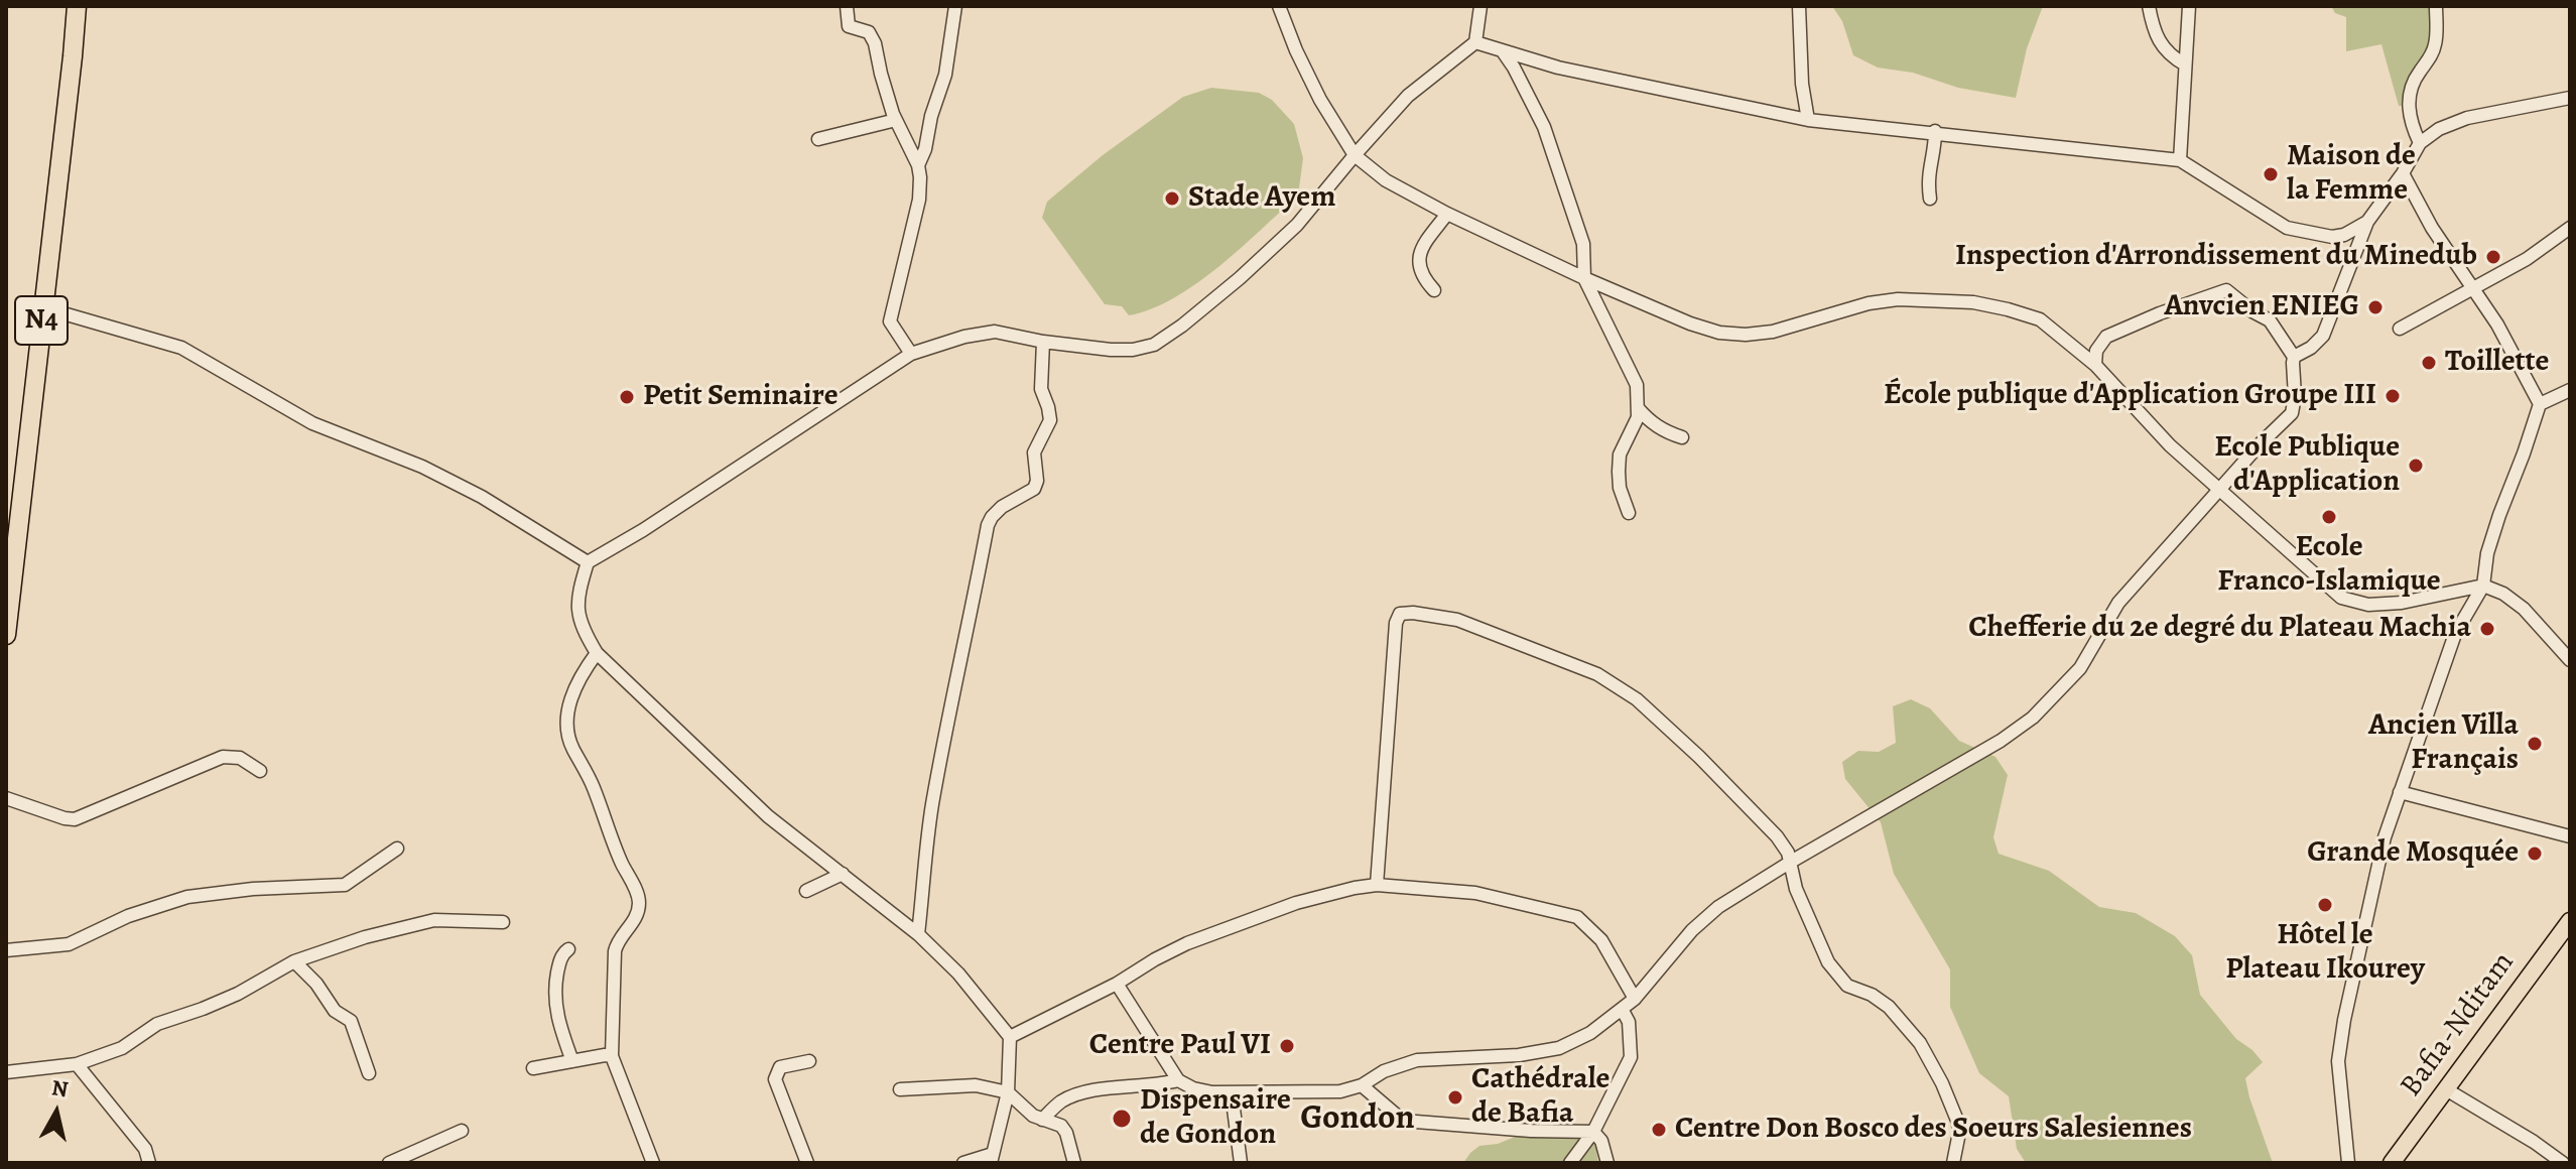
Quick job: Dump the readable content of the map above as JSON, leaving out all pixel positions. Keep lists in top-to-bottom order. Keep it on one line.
{"streets":{"highway":["N4"],"main road":["Bafia-Nditam"]},"districts":["Gondon"],"places":["Maison de la Femme","Stade Ayem","Inspection d'Arrondissement du Minedub","Anvcien ENIEG","Toillette","École publique d'Application Groupe III","Petit Seminaire","Ecole Publique d'Application","Ecole Franco-Islamique","Chefferie du 2e degré du Plateau Machia","Ancien Villa Français","Grande Mosquée","Hôtel le Plateau Ikourey","Centre Paul VI","Cathédrale de Bafia","Dispensaire de Gondon","Centre Don Bosco des Soeurs Salesiennes"],"north":"top"}
